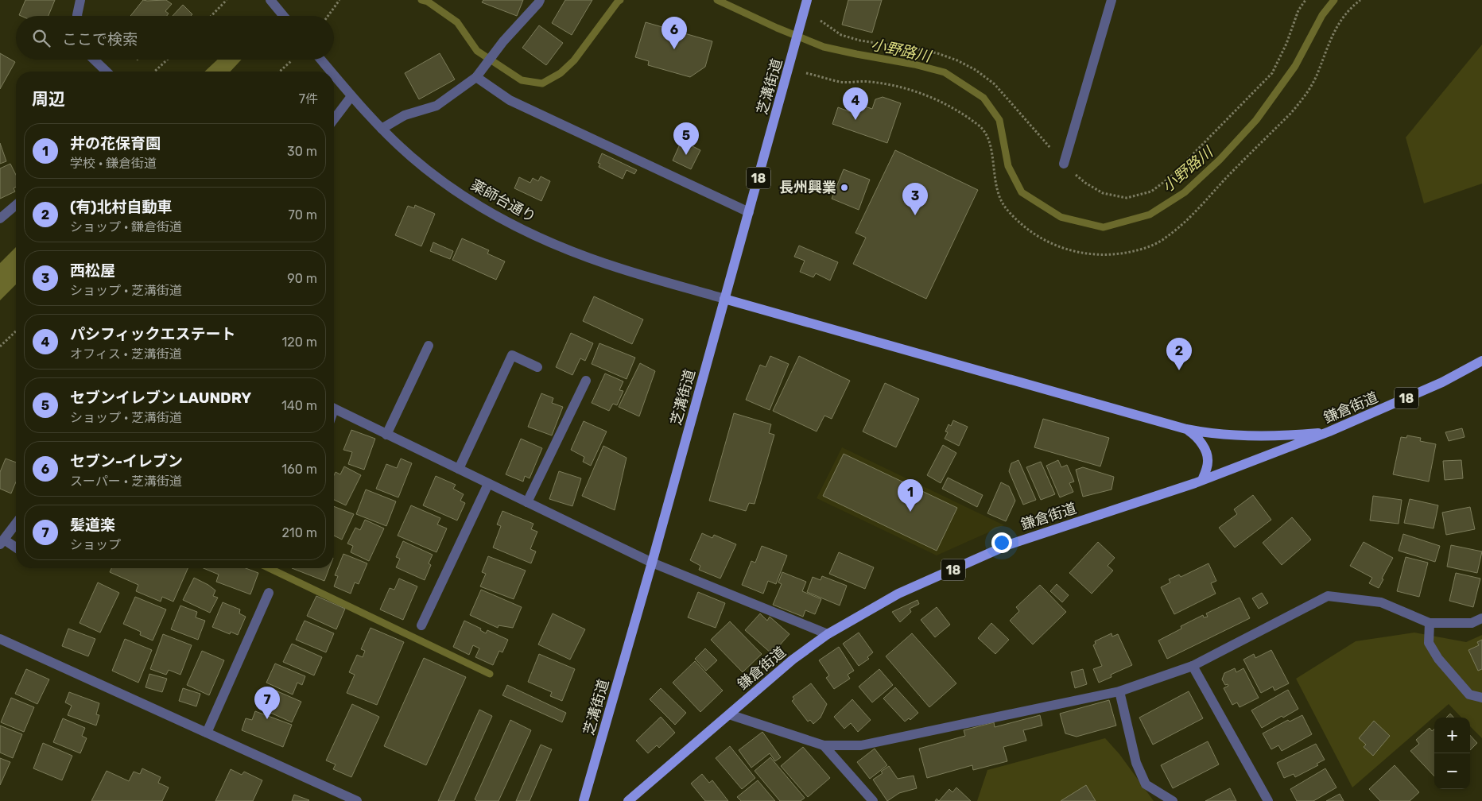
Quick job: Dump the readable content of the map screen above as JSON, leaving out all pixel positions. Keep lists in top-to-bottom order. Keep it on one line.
{"streets":{"main road":["芝溝街道","18","鎌倉街道"],"street":["薬師台通り"]},"crossings":[["芝溝街道","18"],["芝溝街道","薬師台通り"],["18","薬師台通り"],["18","鎌倉街道"]],"water":["小野路川"],"places":["長州興業"],"page":{"search":"ここで検索","pins":["6","4","5","3","2","1","7"],"heading":["周辺","7件"],"list":[{"mark":"1","name":"井の花保育園","note":"学校 · 鎌倉街道","value":"30 m"},{"mark":"2","name":"(有)北村自動車","note":"ショップ · 鎌倉街道","value":"70 m"},{"mark":"3","name":"西松屋","note":"ショップ · 芝溝街道","value":"90 m"},{"mark":"4","name":"パシフィックエステート","note":"オフィス · 芝溝街道","value":"120 m"},{"mark":"5","name":"セブンイレブン LAUNDRY","note":"ショップ · 芝溝街道","value":"140 m"},{"mark":"6","name":"セブン-イレブン","note":"スーパー · 芝溝街道","value":"160 m"},{"mark":"7","name":"髪道楽","note":"ショップ","value":"210 m"}],"map_buttons":["+","−"]}}
